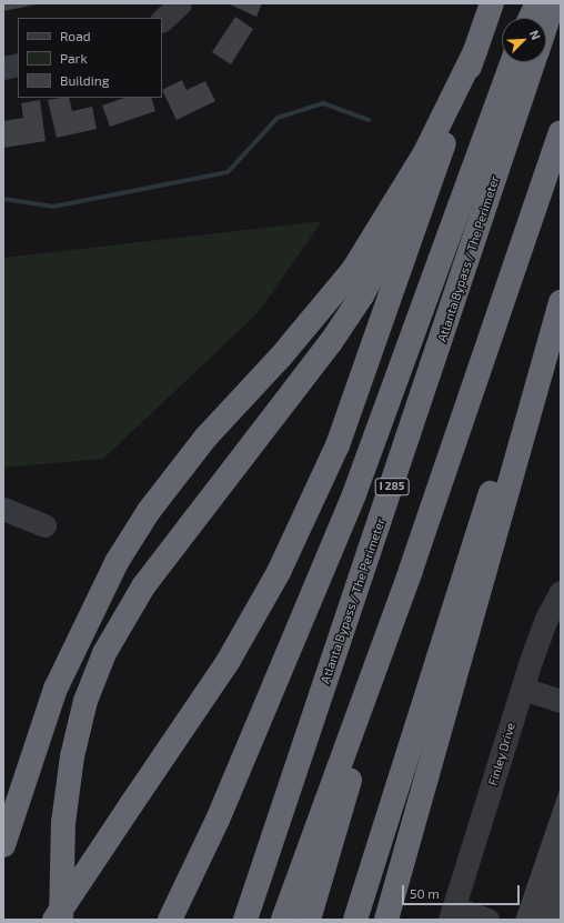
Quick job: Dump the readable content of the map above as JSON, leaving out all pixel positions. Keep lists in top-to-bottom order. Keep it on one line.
{"streets":{"highway":["Atlanta Bypass / The Perimeter","I 285"],"street":["Finley Drive"]},"legend":["Road","Park","Building"],"scale_bar":"50 m","north":"top right"}
